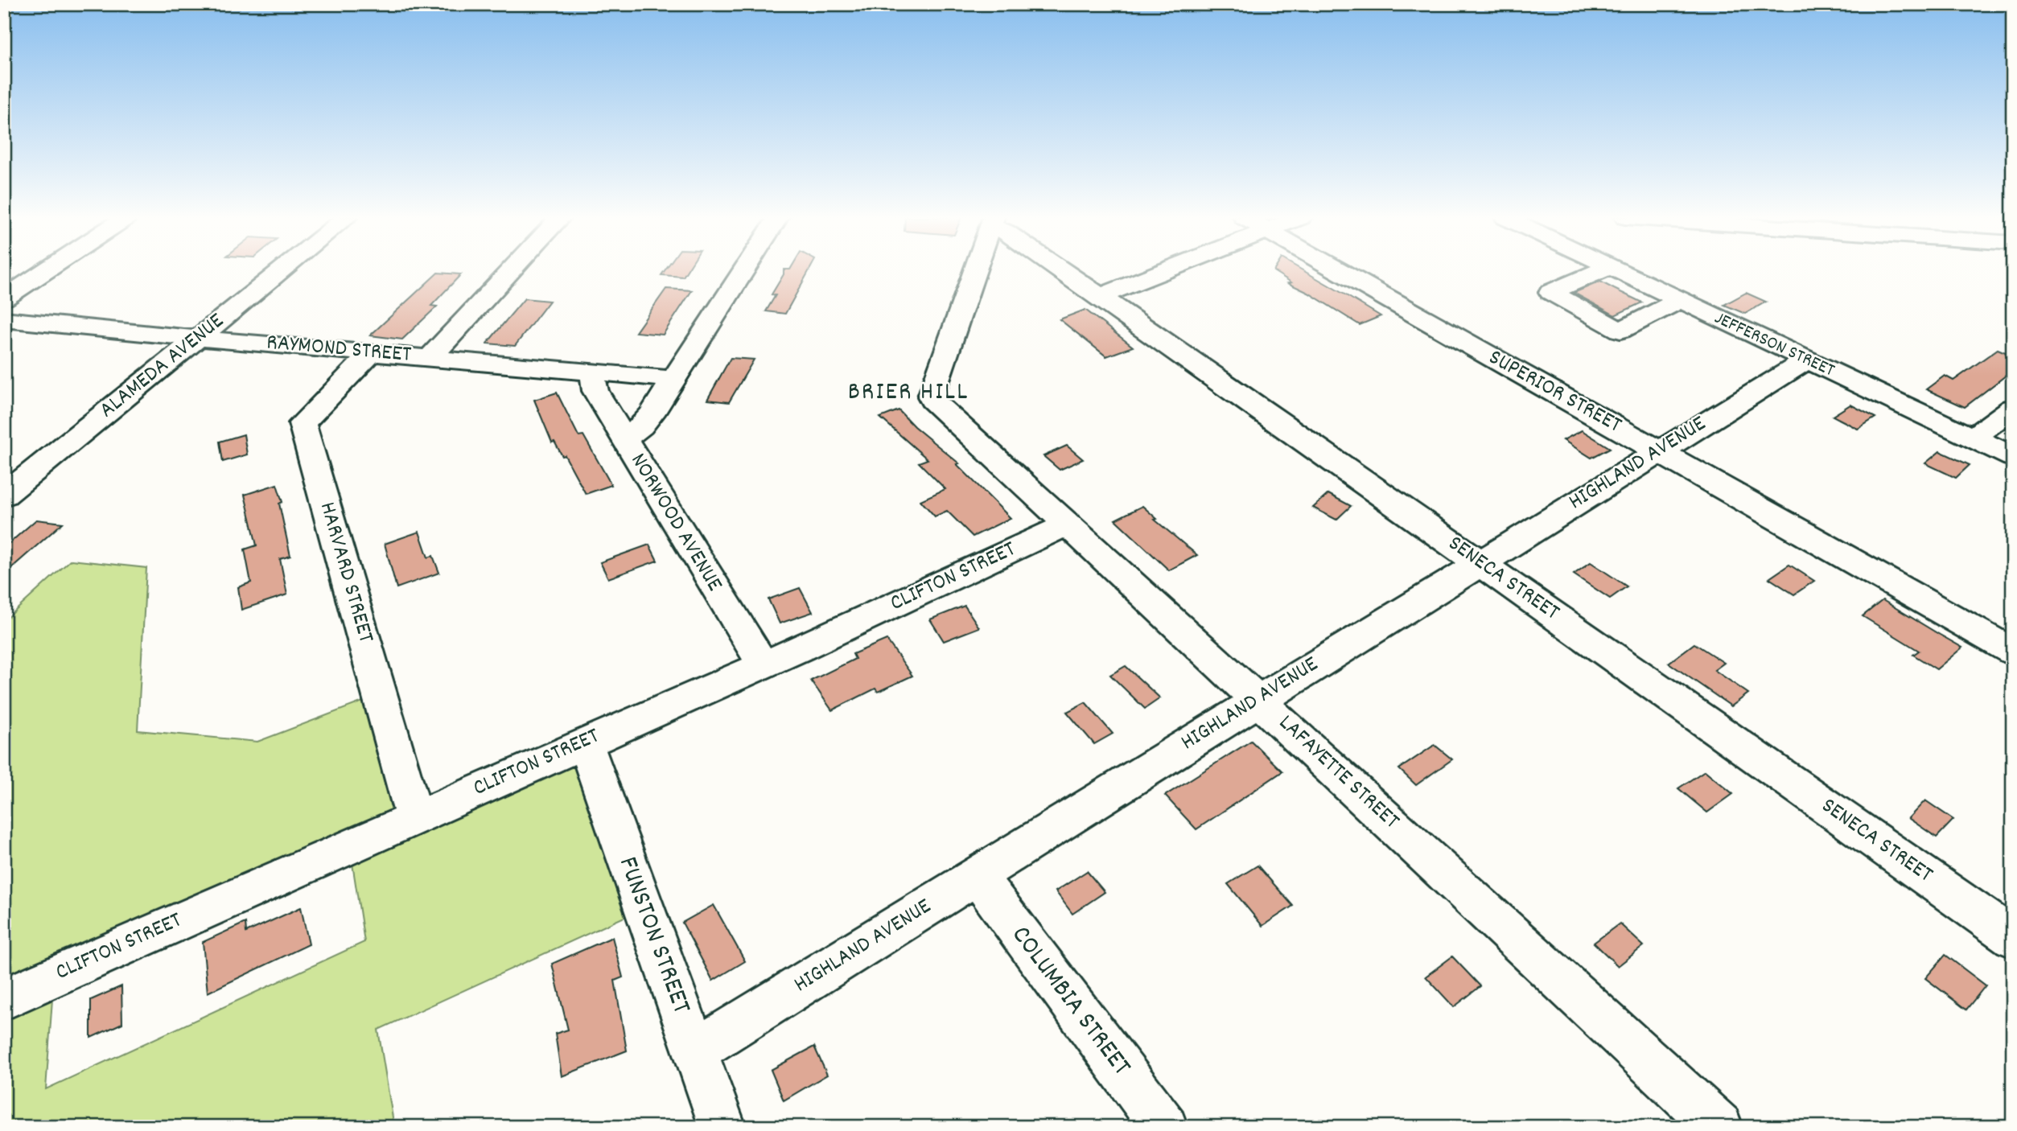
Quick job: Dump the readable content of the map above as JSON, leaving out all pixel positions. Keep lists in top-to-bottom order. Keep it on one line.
{"streets":{"street":["JEFFERSON STREET","RAYMOND STREET","ALAMEDA AVENUE","SUPERIOR STREET","HIGHLAND AVENUE","NORWOOD AVENUE","HARVARD STREET","CLIFTON STREET","SENECA STREET","LAFAYETTE STREET","FUNSTON STREET","COLUMBIA STREET"]},"crossings":[["JEFFERSON STREET","HIGHLAND AVENUE"],["RAYMOND STREET","ALAMEDA AVENUE"],["RAYMOND STREET","NORWOOD AVENUE"],["RAYMOND STREET","HARVARD STREET"],["SUPERIOR STREET","HIGHLAND AVENUE"],["HIGHLAND AVENUE","SENECA STREET"],["HIGHLAND AVENUE","LAFAYETTE STREET"],["HIGHLAND AVENUE","FUNSTON STREET"],["HIGHLAND AVENUE","COLUMBIA STREET"],["NORWOOD AVENUE","CLIFTON STREET"],["HARVARD STREET","CLIFTON STREET"],["CLIFTON STREET","LAFAYETTE STREET"],["CLIFTON STREET","FUNSTON STREET"]],"districts":["BRIER HILL"]}
